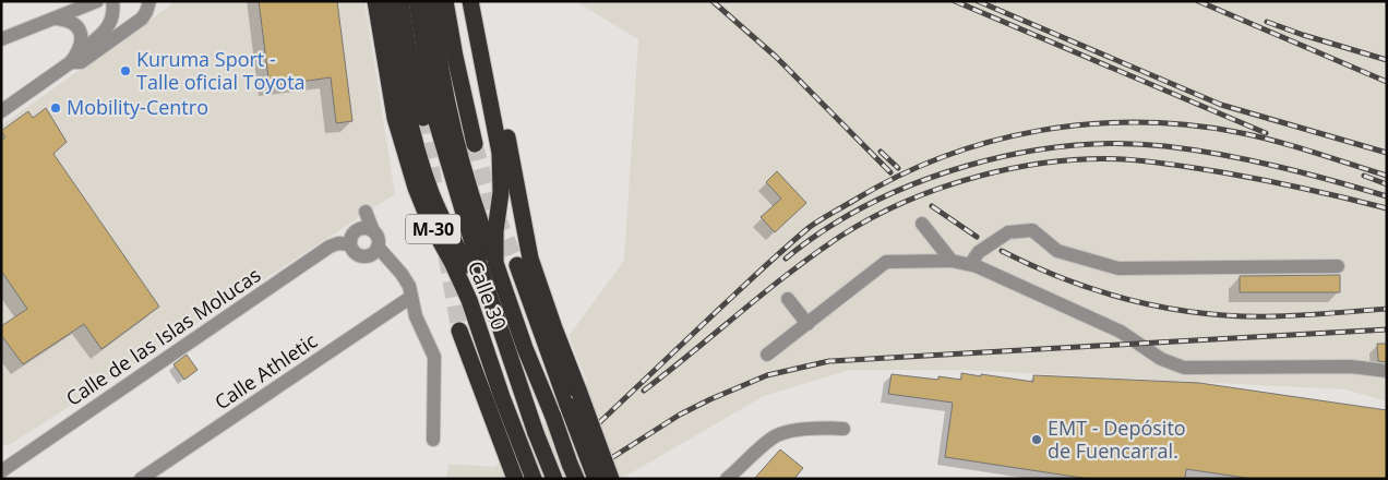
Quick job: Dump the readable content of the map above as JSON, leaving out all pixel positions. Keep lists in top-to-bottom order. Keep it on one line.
{"streets":{"highway":["M-30","Calle 30"],"street":["Calle de las Islas Molucas","Calle Athletic"]},"places":["Kuruma Sport - Talle oficial Toyota","Mobility-Centro","EMT - Depósito de Fuencarral."]}
